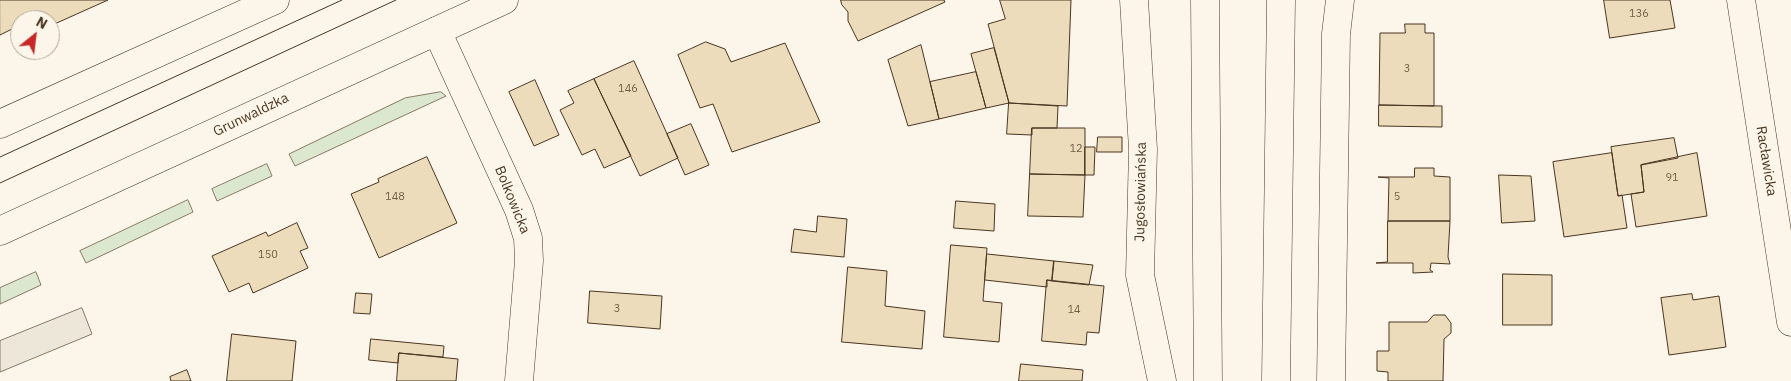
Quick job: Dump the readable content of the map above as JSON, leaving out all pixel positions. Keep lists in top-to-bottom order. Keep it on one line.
{"streets":{"street":["Grunwaldzka","Racławicka","Jugosłowiańska","Bolkowicka"]},"crossings":[["Grunwaldzka","Bolkowicka"]],"house_numbers":["136","3","146","12","91","148","5","150","3","14"],"north":"top right"}
